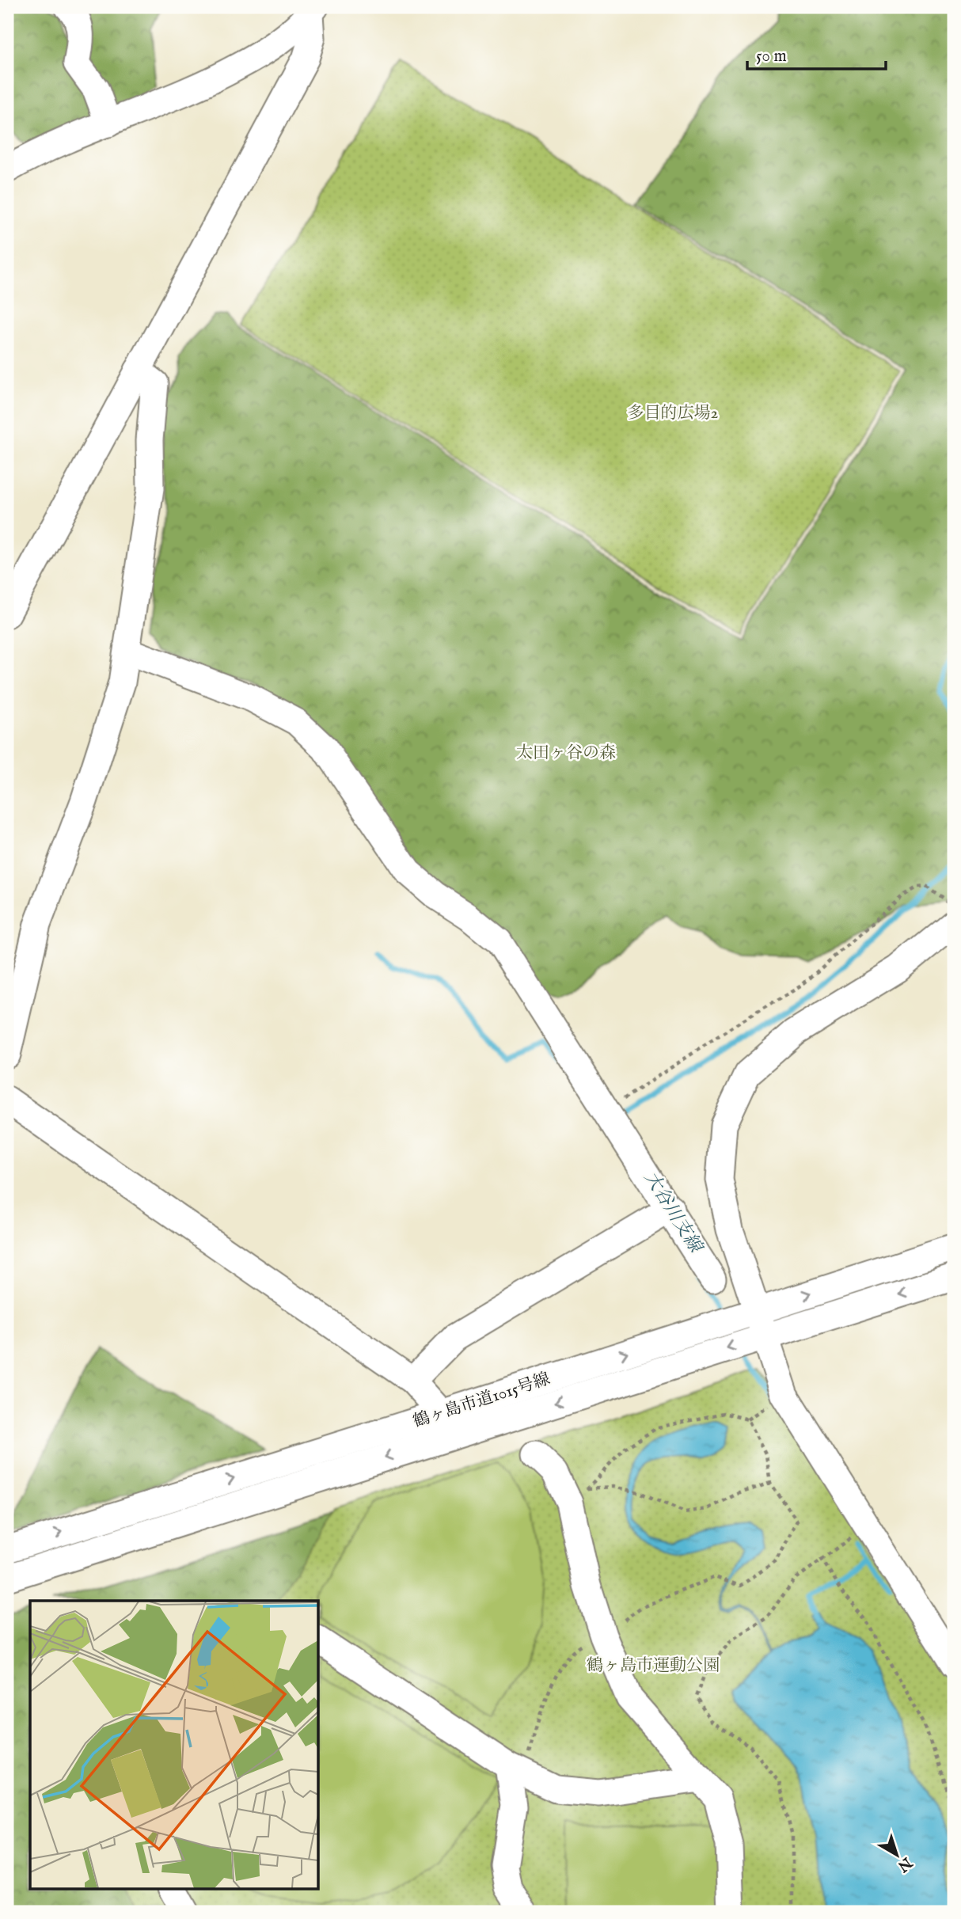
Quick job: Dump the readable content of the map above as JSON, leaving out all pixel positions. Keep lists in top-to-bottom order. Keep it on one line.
{"streets":{"street":["鶴ヶ島市道1015号線"]},"water":["大谷川支線"],"parks":["多目的広場2","太田ヶ谷の森","鶴ヶ島市運動公園"],"scale_bar":"50 m","north":"bottom right"}
